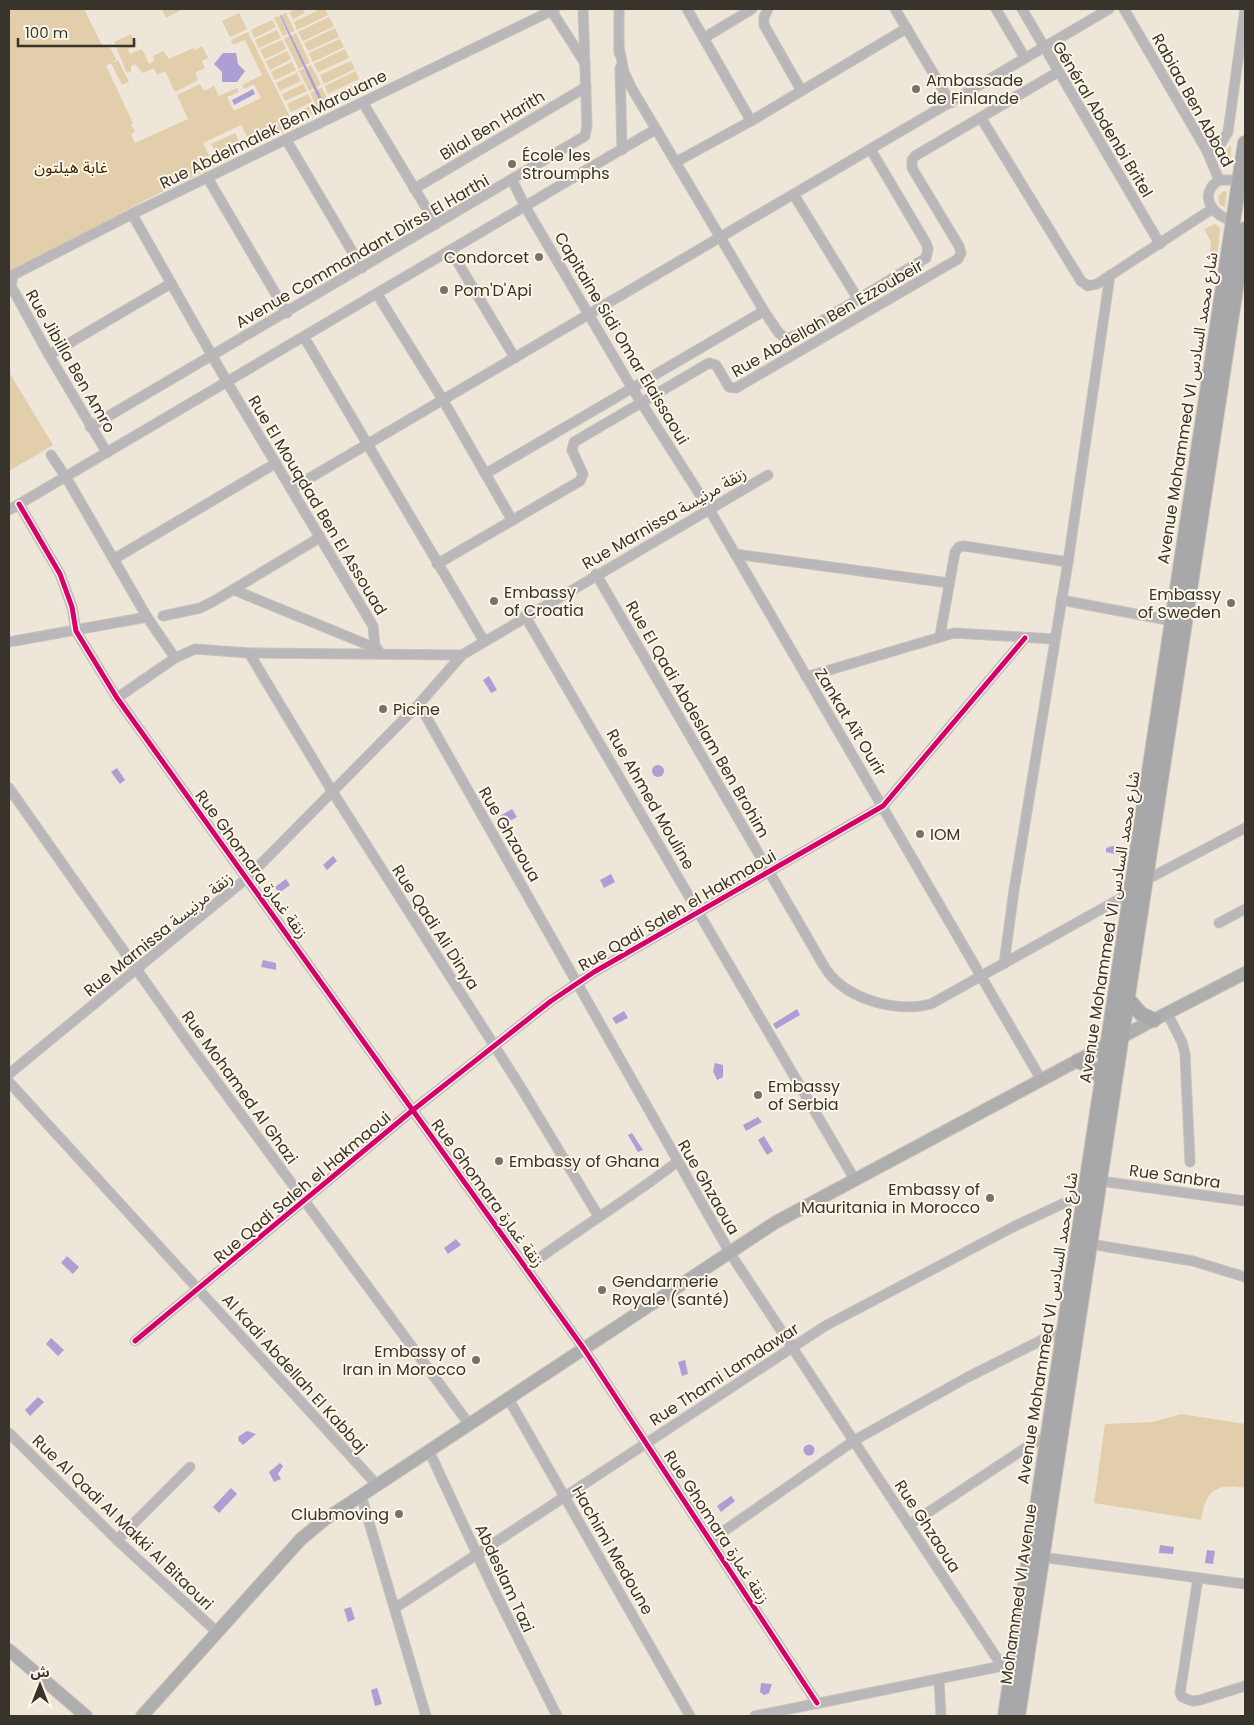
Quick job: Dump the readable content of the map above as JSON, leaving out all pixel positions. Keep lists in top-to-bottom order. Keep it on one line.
{"streets":{"main road":["Avenue Mohammed VI شارع محمد السادس","Mohammed VI Avenue"],"street":["Rabiaa Ben Abbad","Général Abdenbi Britel","Bilal Ben Harith","Rue Abdelmalek Ben Marouane","Avenue Commandant Dirss El Harthi","Rue Abdellah Ben Ezzoubeir","Capitaine Sidi Omar Elaissaoui","Rue Jibilla Ben Amro","Rue El Mouqdad Ben El Assouad","Rue Marnissa زنقة مرنيسة","Rue El Qadi Abdeslam Ben Brohim","Zankat Aït Ourir","Rue Ahmed Mouline","Rue Ghzaoua","Rue Ghomara زنقة غمارة","Rue Qadi Saleh el Hakmaoui","Rue Qadi Ali Dinya","Rue Mohamed Al Ghazi","Rue Sanbra","Al Kadi Abdellah El Kabbaj","Rue Thami Lamdawar","Rue Al Qadi Al Makki Al Bitaouri","Hachimi Medoune","Abdeslam Tazi"]},"crossings":[["Rabiaa Ben Abbad","Avenue Mohammed VI شارع محمد السادس"],["Bilal Ben Harith","Avenue Commandant Dirss El Harthi"],["Rue Abdelmalek Ben Marouane","Avenue Commandant Dirss El Harthi"],["Rue Abdelmalek Ben Marouane","Rue Jibilla Ben Amro"],["Rue Abdelmalek Ben Marouane","Rue El Mouqdad Ben El Assouad"],["Avenue Commandant Dirss El Harthi","Capitaine Sidi Omar Elaissaoui"],["Avenue Commandant Dirss El Harthi","Rue Jibilla Ben Amro"],["Avenue Commandant Dirss El Harthi","Rue El Mouqdad Ben El Assouad"],["Rue Abdellah Ben Ezzoubeir","Capitaine Sidi Omar Elaissaoui"],["Capitaine Sidi Omar Elaissaoui","Rue Marnissa زنقة مرنيسة"],["Capitaine Sidi Omar Elaissaoui","Zankat Aït Ourir"],["Avenue Mohammed VI شارع محمد السادس","Rue El Qadi Abdeslam Ben Brohim"],["Avenue Mohammed VI شارع محمد السادس","Rue Ghzaoua"],["Avenue Mohammed VI شارع محمد السادس","Rue Sanbra"],["Avenue Mohammed VI شارع محمد السادس","Rue Thami Lamdawar"],["Avenue Mohammed VI شارع محمد السادس","Mohammed VI Avenue"],["Rue Marnissa زنقة مرنيسة","Rue El Qadi Abdeslam Ben Brohim"],["Rue Marnissa زنقة مرنيسة","Zankat Aït Ourir"],["Rue Marnissa زنقة مرنيسة","Rue Ahmed Mouline"],["Rue Marnissa زنقة مرنيسة","Rue Ghzaoua"],["Rue Marnissa زنقة مرنيسة","Rue Ghomara زنقة غمارة"],["Rue Marnissa زنقة مرنيسة","Rue Qadi Ali Dinya"],["Rue Marnissa زنقة مرنيسة","Rue Mohamed Al Ghazi"],["Rue El Qadi Abdeslam Ben Brohim","Zankat Aït Ourir"],["Rue El Qadi Abdeslam Ben Brohim","Rue Qadi Saleh el Hakmaoui"],["Zankat Aït Ourir","Rue Qadi Saleh el Hakmaoui"],["Rue Ahmed Mouline","Rue Qadi Saleh el Hakmaoui"],["Rue Ghzaoua","Rue Qadi Saleh el Hakmaoui"],["Rue Ghzaoua","Rue Thami Lamdawar"],["Rue Ghomara زنقة غمارة","Rue Qadi Saleh el Hakmaoui"],["Rue Ghomara زنقة غمارة","Rue Thami Lamdawar"],["Rue Qadi Saleh el Hakmaoui","Rue Qadi Ali Dinya"],["Rue Qadi Saleh el Hakmaoui","Rue Mohamed Al Ghazi"],["Rue Qadi Saleh el Hakmaoui","Al Kadi Abdellah El Kabbaj"],["Rue Sanbra","Mohammed VI Avenue"],["Rue Thami Lamdawar","Hachimi Medoune"],["Rue Thami Lamdawar","Abdeslam Tazi"]],"parks":["غابة هيلتون"],"places":["Ambassade de Finlande","École les Stroumphs","Condorcet","Pom'D'Api","Embassy of Croatia","Embassy of Sweden","Picine","IOM","Embassy of Serbia","Embassy of Ghana","Embassy of Mauritania in Morocco","Gendarmerie Royale (santé)","Embassy of Iran in Morocco","Clubmoving"],"scale_bar":"100 m","north":"top"}
